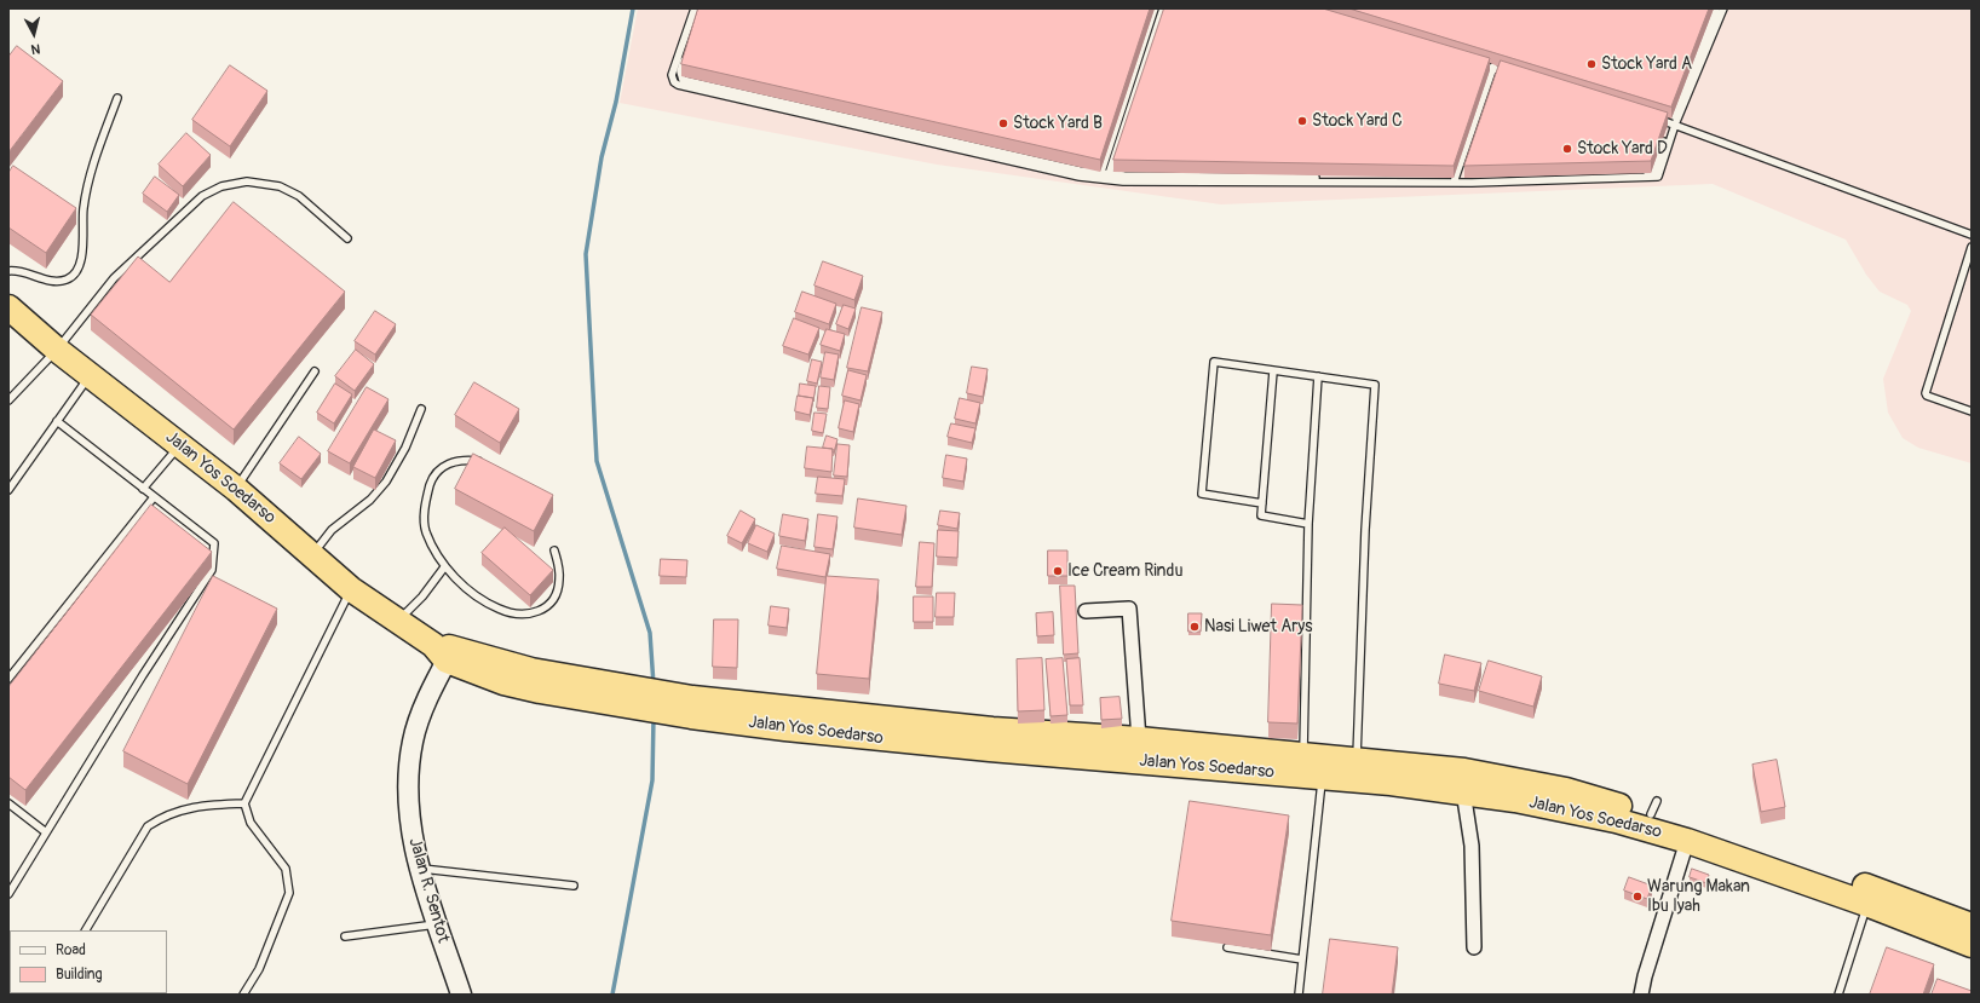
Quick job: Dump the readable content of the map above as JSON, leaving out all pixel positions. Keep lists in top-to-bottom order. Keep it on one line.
{"streets":{"highway":["Jalan Yos Soedarso"],"street":["Jalan R. Sentot"]},"crossings":[["Jalan Yos Soedarso","Jalan R. Sentot"]],"places":["Stock Yard A","Stock Yard C","Stock Yard B","Stock Yard D","Ice Cream Rindu","Nasi Liwet Arys","Warung Makan Ibu Iyah"],"legend":["Road","Building"],"north":"bottom"}
